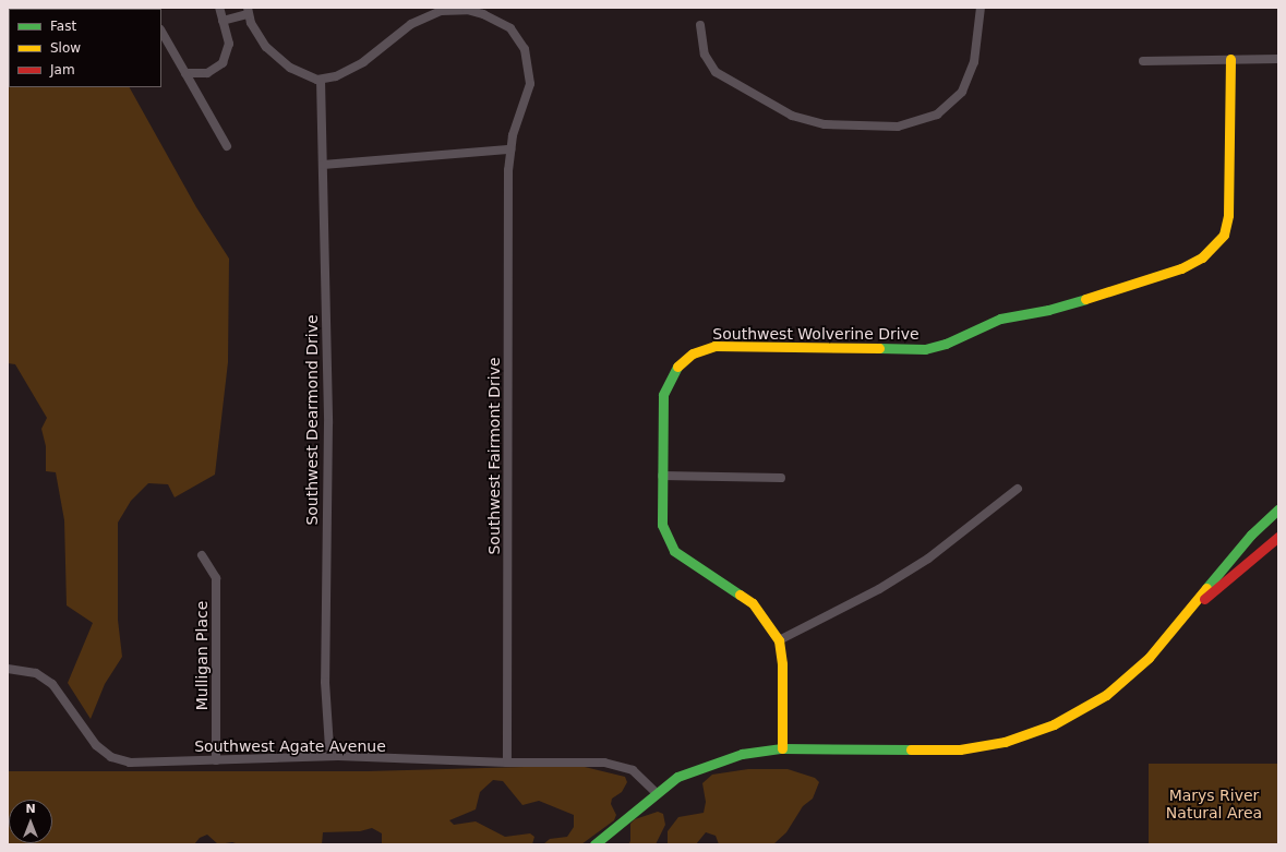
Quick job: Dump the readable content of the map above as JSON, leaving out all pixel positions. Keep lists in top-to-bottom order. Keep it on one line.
{"streets":{"street":["Southwest Wolverine Drive","Southwest Dearmond Drive","Southwest Fairmont Drive","Mulligan Place","Southwest Agate Avenue"]},"crossings":[["Southwest Dearmond Drive","Southwest Fairmont Drive"],["Southwest Dearmond Drive","Southwest Agate Avenue"],["Southwest Fairmont Drive","Southwest Agate Avenue"],["Mulligan Place","Southwest Agate Avenue"]],"parks":["Marys River Natural Area"],"legend":["Fast","Slow","Jam"],"north":"top"}
